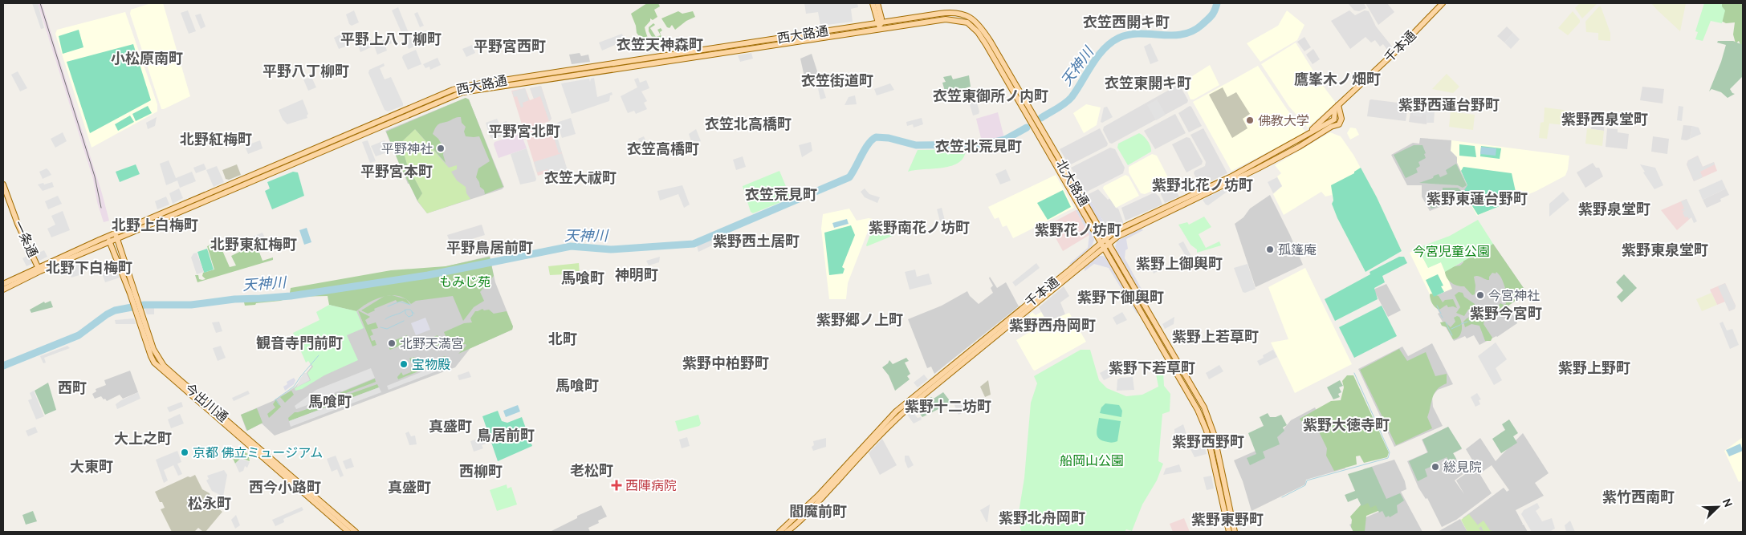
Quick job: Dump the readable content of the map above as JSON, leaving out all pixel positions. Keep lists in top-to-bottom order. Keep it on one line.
{"streets":{"main road":["西大路通","千本通","北大路通","一条通","今出川通"]},"crossings":[["西大路通","北大路通"],["西大路通","一条通"],["西大路通","今出川通"],["千本通","北大路通"]],"districts":["衣笠西開キ町","平野上八丁柳町","衣笠天神森町","平野宮西町","小松原南町","平野八丁柳町","鷹峯木ノ畑町","衣笠街道町","衣笠東開キ町","衣笠東御所ノ内町","紫野西蓮台野町","紫野西泉堂町","衣笠北高橋町","平野宮北町","北野紅梅町","衣笠北荒見町","衣笠高橋町","平野宮本町","衣笠大祓町","紫野北花ノ坊町","衣笠荒見町","紫野東蓮台野町","紫野泉堂町","北野上白梅町","紫野南花ノ坊町","紫野花ノ坊町","紫野西土居町","北野東紅梅町","平野鳥居前町","紫野東泉堂町","紫野上御輿町","北野下白梅町","神明町","馬喰町","紫野下御輿町","紫野今宮町","紫野郷ノ上町","紫野西舟岡町","紫野上若草町","北町","観音寺門前町","紫野中柏野町","紫野下若草町","紫野上野町","馬喰町","西町","馬喰町","紫野十二坊町","紫野大徳寺町","真盛町","鳥居前町","大上之町","紫野西野町","大東町","老松町","西柳町","西今小路町","真盛町","紫竹西南町","松永町","閻魔前町","紫野北舟岡町","紫野東野町"],"water":["天神川"],"parks":["今宮児童公園","もみじ苑","船岡山公園"],"places":{"other":["佛教大学","平野神社","孤篷庵","今宮神社","北野天満宮","宝物殿","京都 佛立ミュージアム","総見院"],"health":["西陣病院"]},"north":"top right"}
